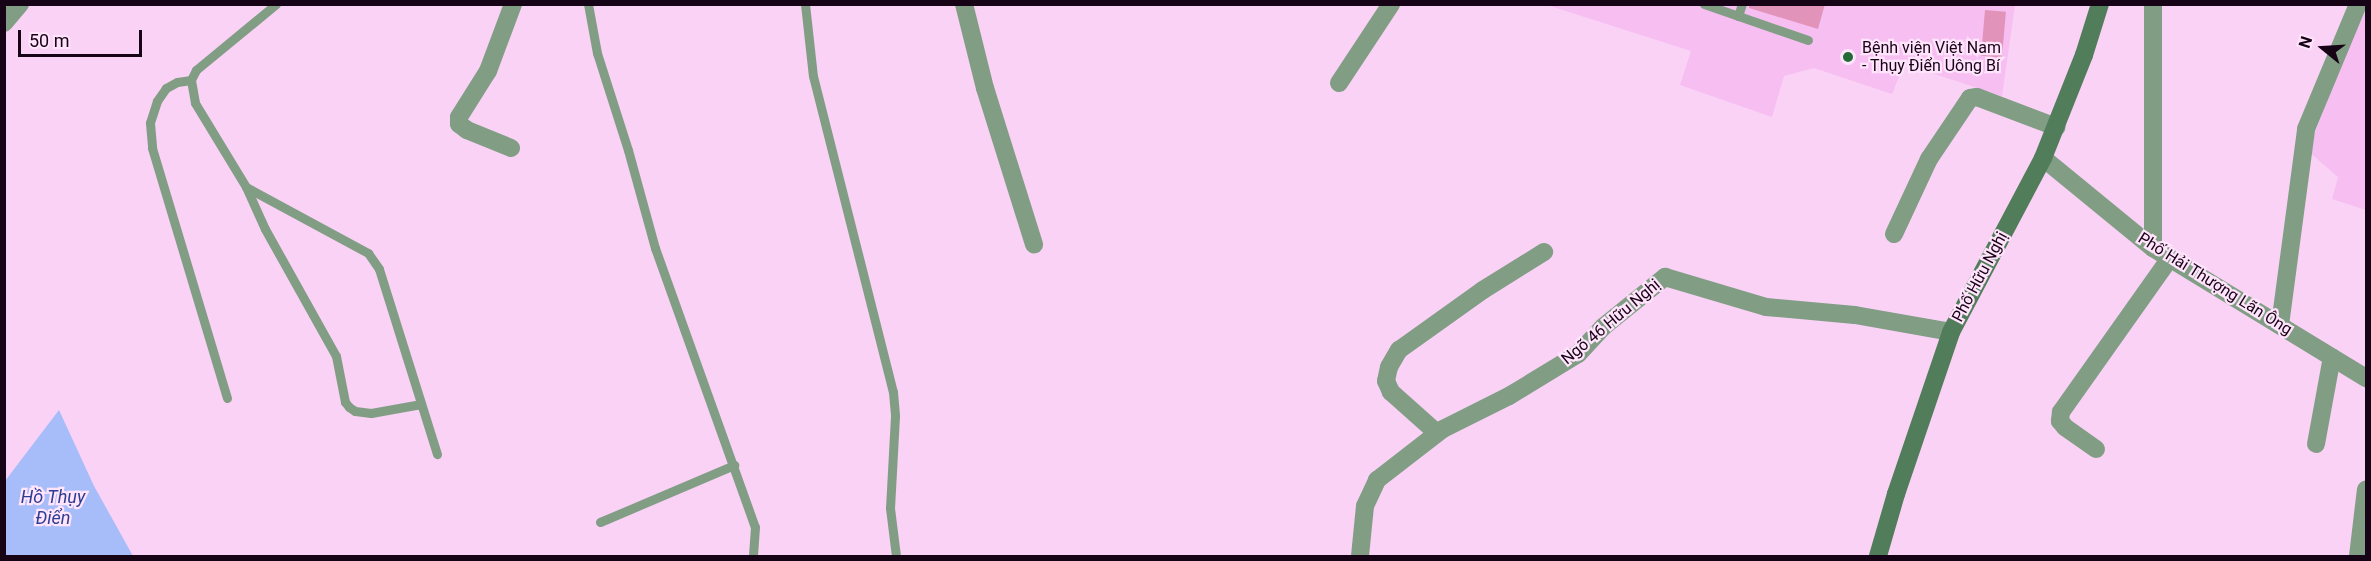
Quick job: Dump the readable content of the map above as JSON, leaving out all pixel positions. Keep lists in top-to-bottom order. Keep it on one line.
{"streets":{"main road":["Phố Hữu Nghị"],"street":["Phố Hải Thượng Lãn Ông","Ngõ 46 Hữu Nghị"]},"crossings":[["Phố Hữu Nghị","Phố Hải Thượng Lãn Ông"],["Phố Hữu Nghị","Ngõ 46 Hữu Nghị"]],"water":["Hồ Thụy Điển"],"places":["Bệnh viện Việt Nam - Thụy Điển Uông Bí"],"scale_bar":"50 m","north":"left"}
